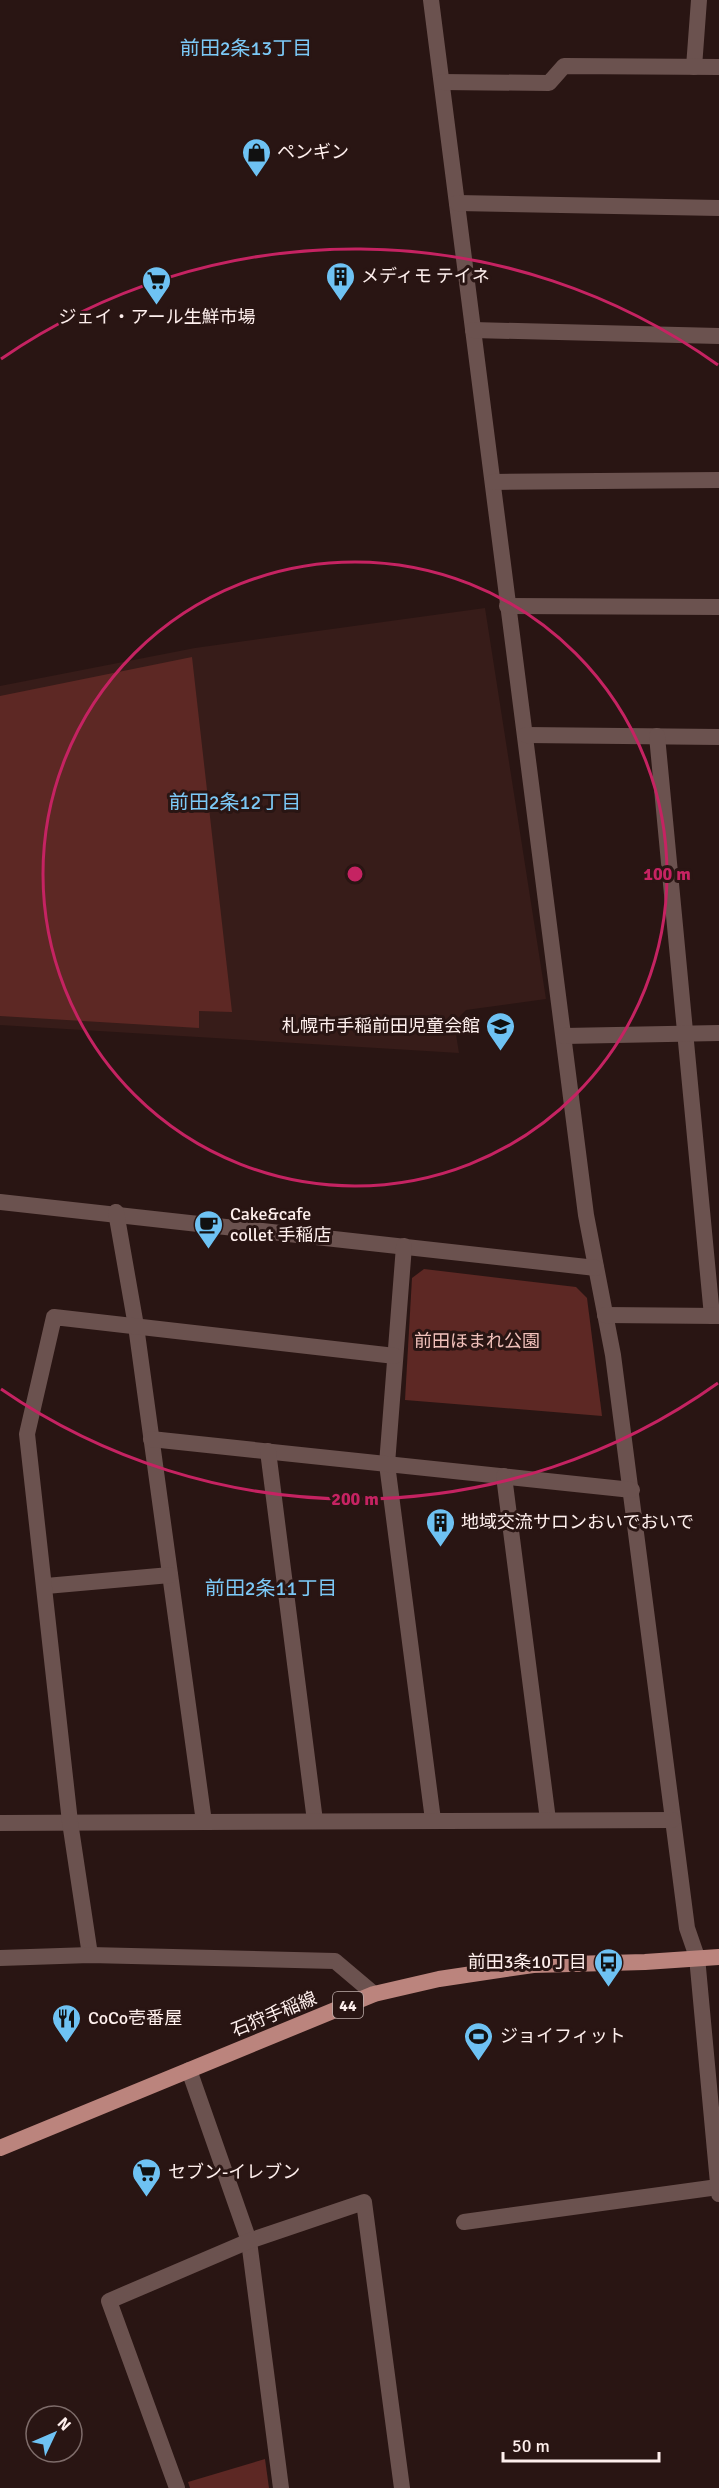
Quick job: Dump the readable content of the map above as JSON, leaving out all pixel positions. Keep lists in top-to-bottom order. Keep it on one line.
{"streets":{"main road":["44","石狩手稲線"]},"districts":["前田2条13丁目","前田2条12丁目","前田2条11丁目"],"parks":["前田ほまれ公園"],"places":{"shop":["ペンギン"],"building":["メディモ テイネ","地域交流サロンおいでおいで"],"supermarket":["ジェイ・アール生鮮市場","セブン-イレブン"],"school or university":["札幌市手稲前田児童会館"],"cafe":["Cake&cafe collet 手稲店"],"bus stop":["前田3条10丁目"],"restaurant":["CoCo壱番屋"],"sports":["ジョイフィット"]},"scale_bar":"50 m","north":"top right","rings":["100 m","200 m"]}
